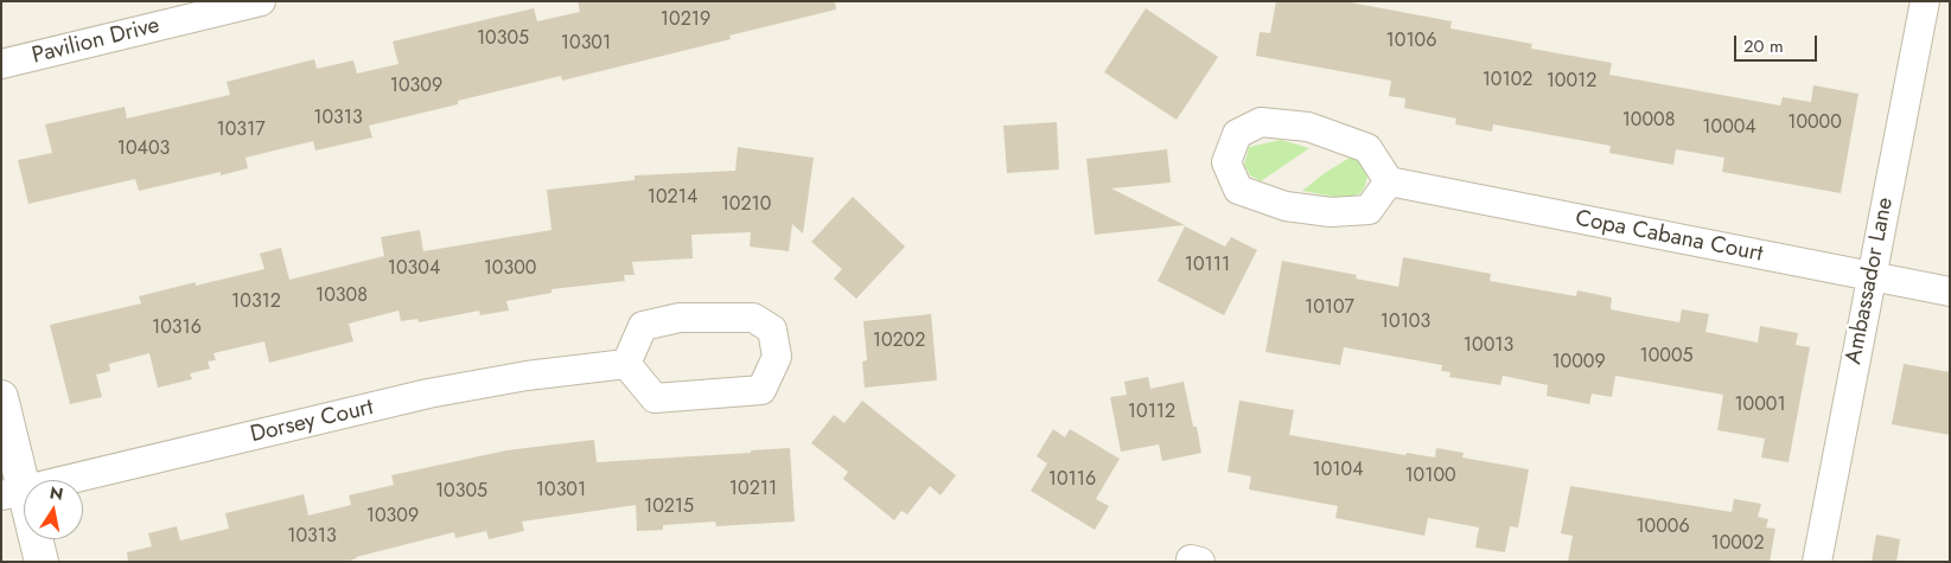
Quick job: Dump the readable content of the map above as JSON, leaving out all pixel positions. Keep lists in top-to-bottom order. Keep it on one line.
{"streets":{"street":["Pavilion Drive","Copa Cabana Court","Ambassador Lane","Dorsey Court"]},"crossings":[["Copa Cabana Court","Ambassador Lane"]],"house_numbers":["10219","10305","10106","10301","10102","10012","10309","10313","10008","10000","10004","10317","10403","10214","10210","10111","10304","10300","10308","10312","10107","10103","10316","10202","10013","10005","10009","10001","10112","10104","10100","10116","10211","10301","10305","10215","10309","10006","10313","10002"],"scale_bar":"20 m","north":"top"}
